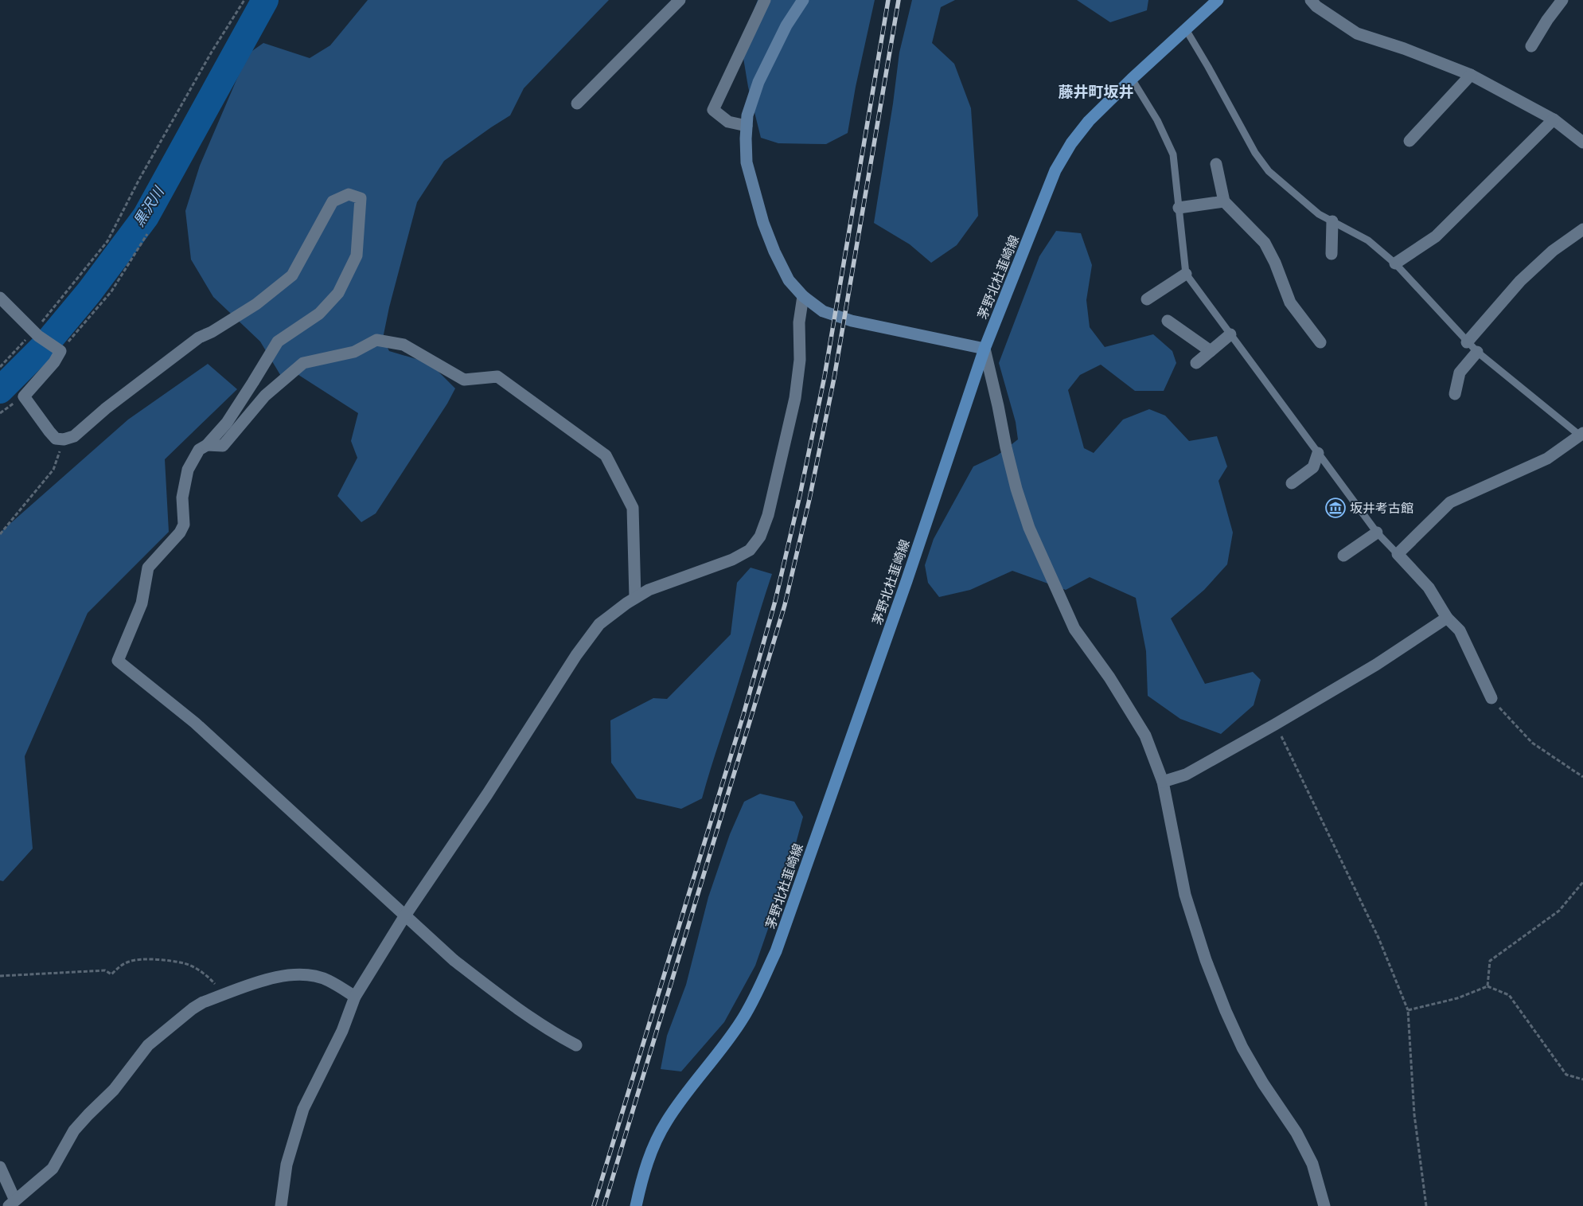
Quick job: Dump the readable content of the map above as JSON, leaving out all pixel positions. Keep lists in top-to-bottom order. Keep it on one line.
{"streets":{"main road":["茅野北杜韮崎線"]},"districts":["藤井町坂井"],"water":["黒沢川"],"places":{"museum":["坂井考古館"]}}
